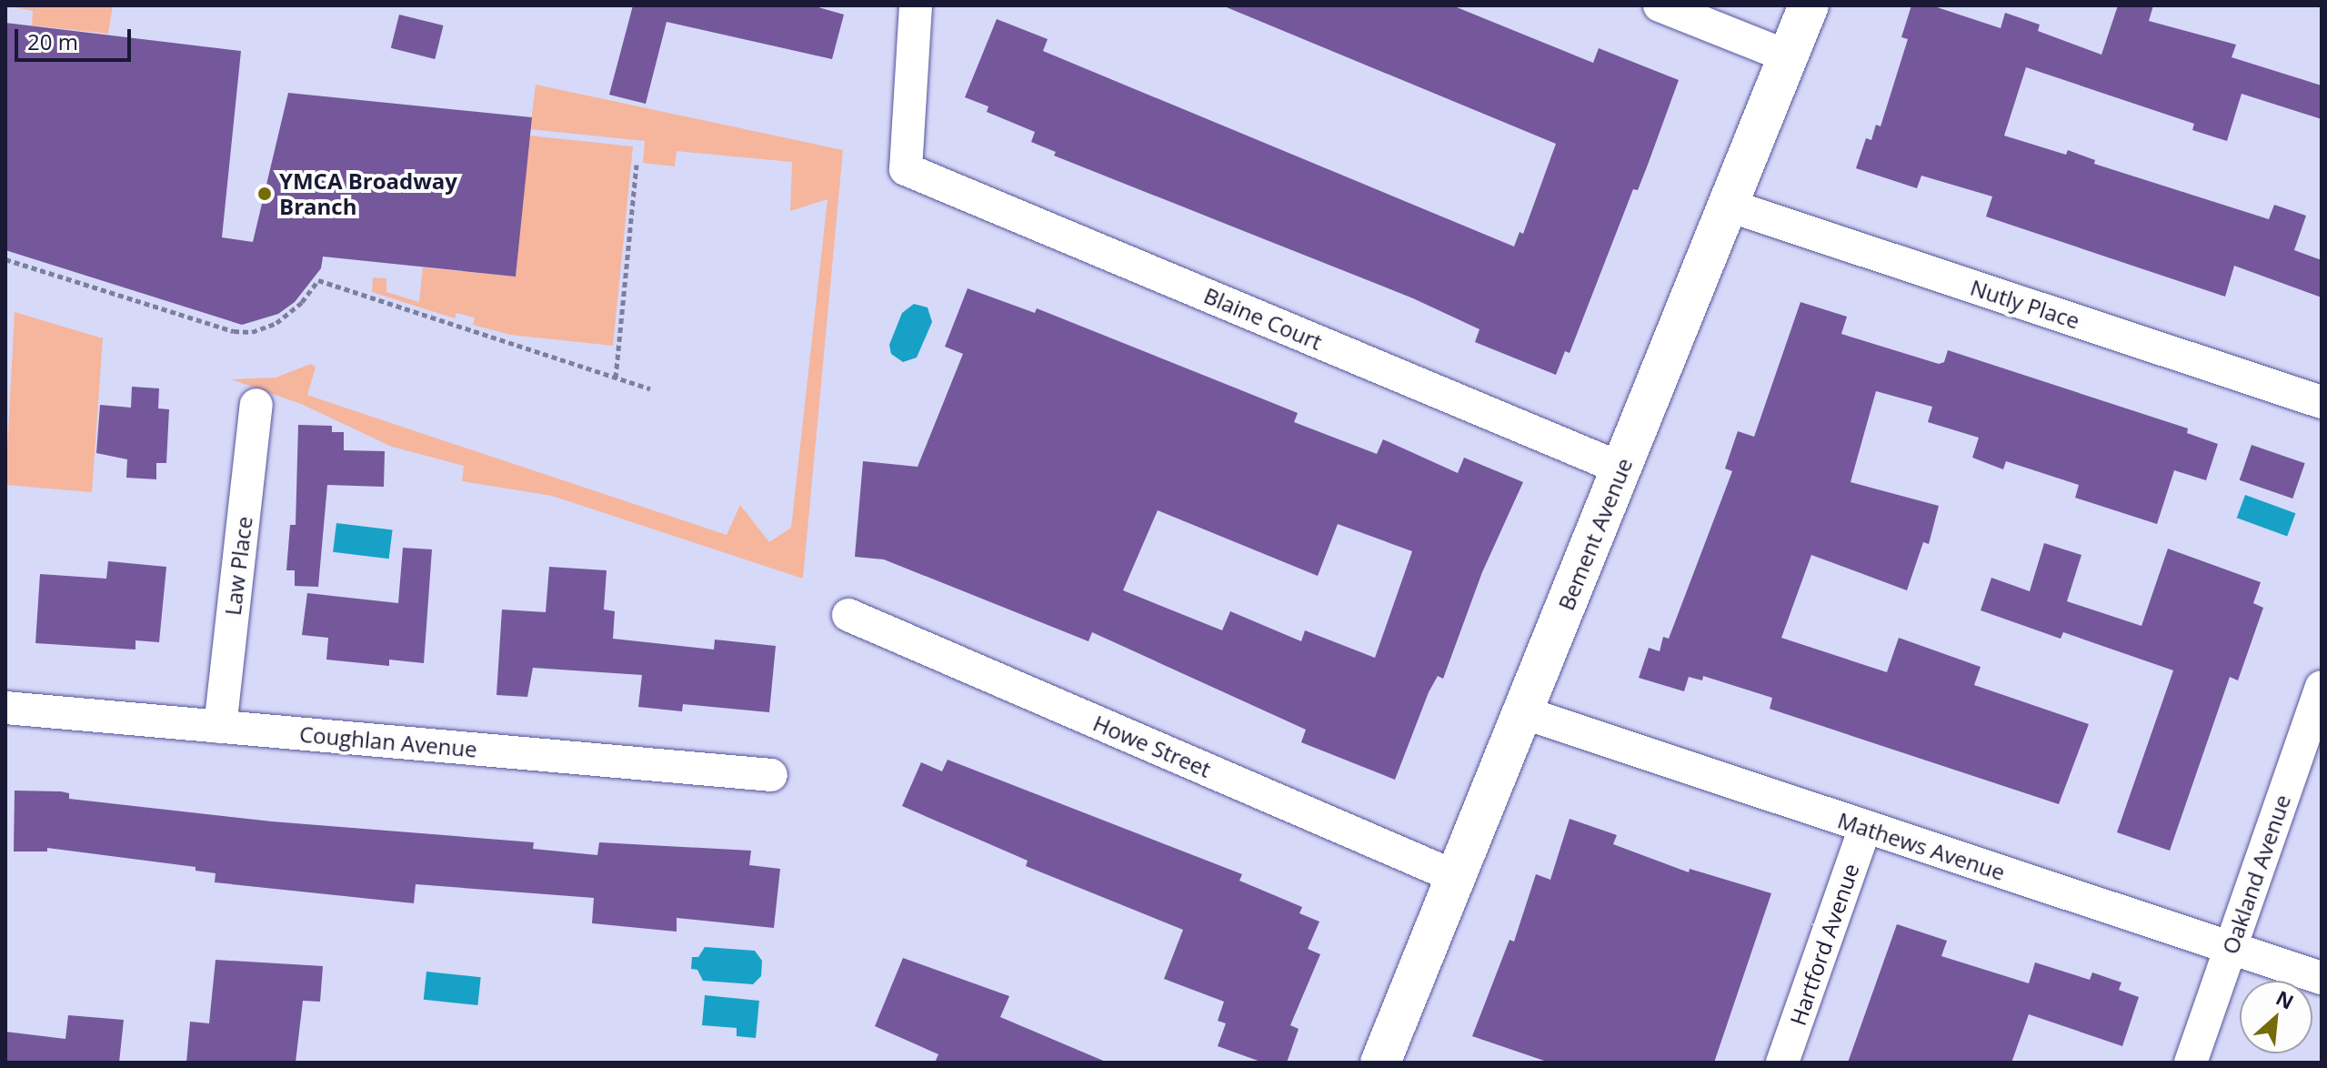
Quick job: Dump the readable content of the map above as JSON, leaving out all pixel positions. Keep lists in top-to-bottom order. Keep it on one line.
{"streets":{"street":["Nutly Place","Blaine Court","Bement Avenue","Law Place","Coughlan Avenue","Howe Street","Mathews Avenue","Oakland Avenue","Hartford Avenue"]},"crossings":[["Nutly Place","Bement Avenue"],["Blaine Court","Bement Avenue"],["Bement Avenue","Howe Street"],["Bement Avenue","Mathews Avenue"],["Law Place","Coughlan Avenue"],["Mathews Avenue","Oakland Avenue"],["Mathews Avenue","Hartford Avenue"]],"places":["YMCA Broadway Branch"],"scale_bar":"20 m","north":"top right"}
